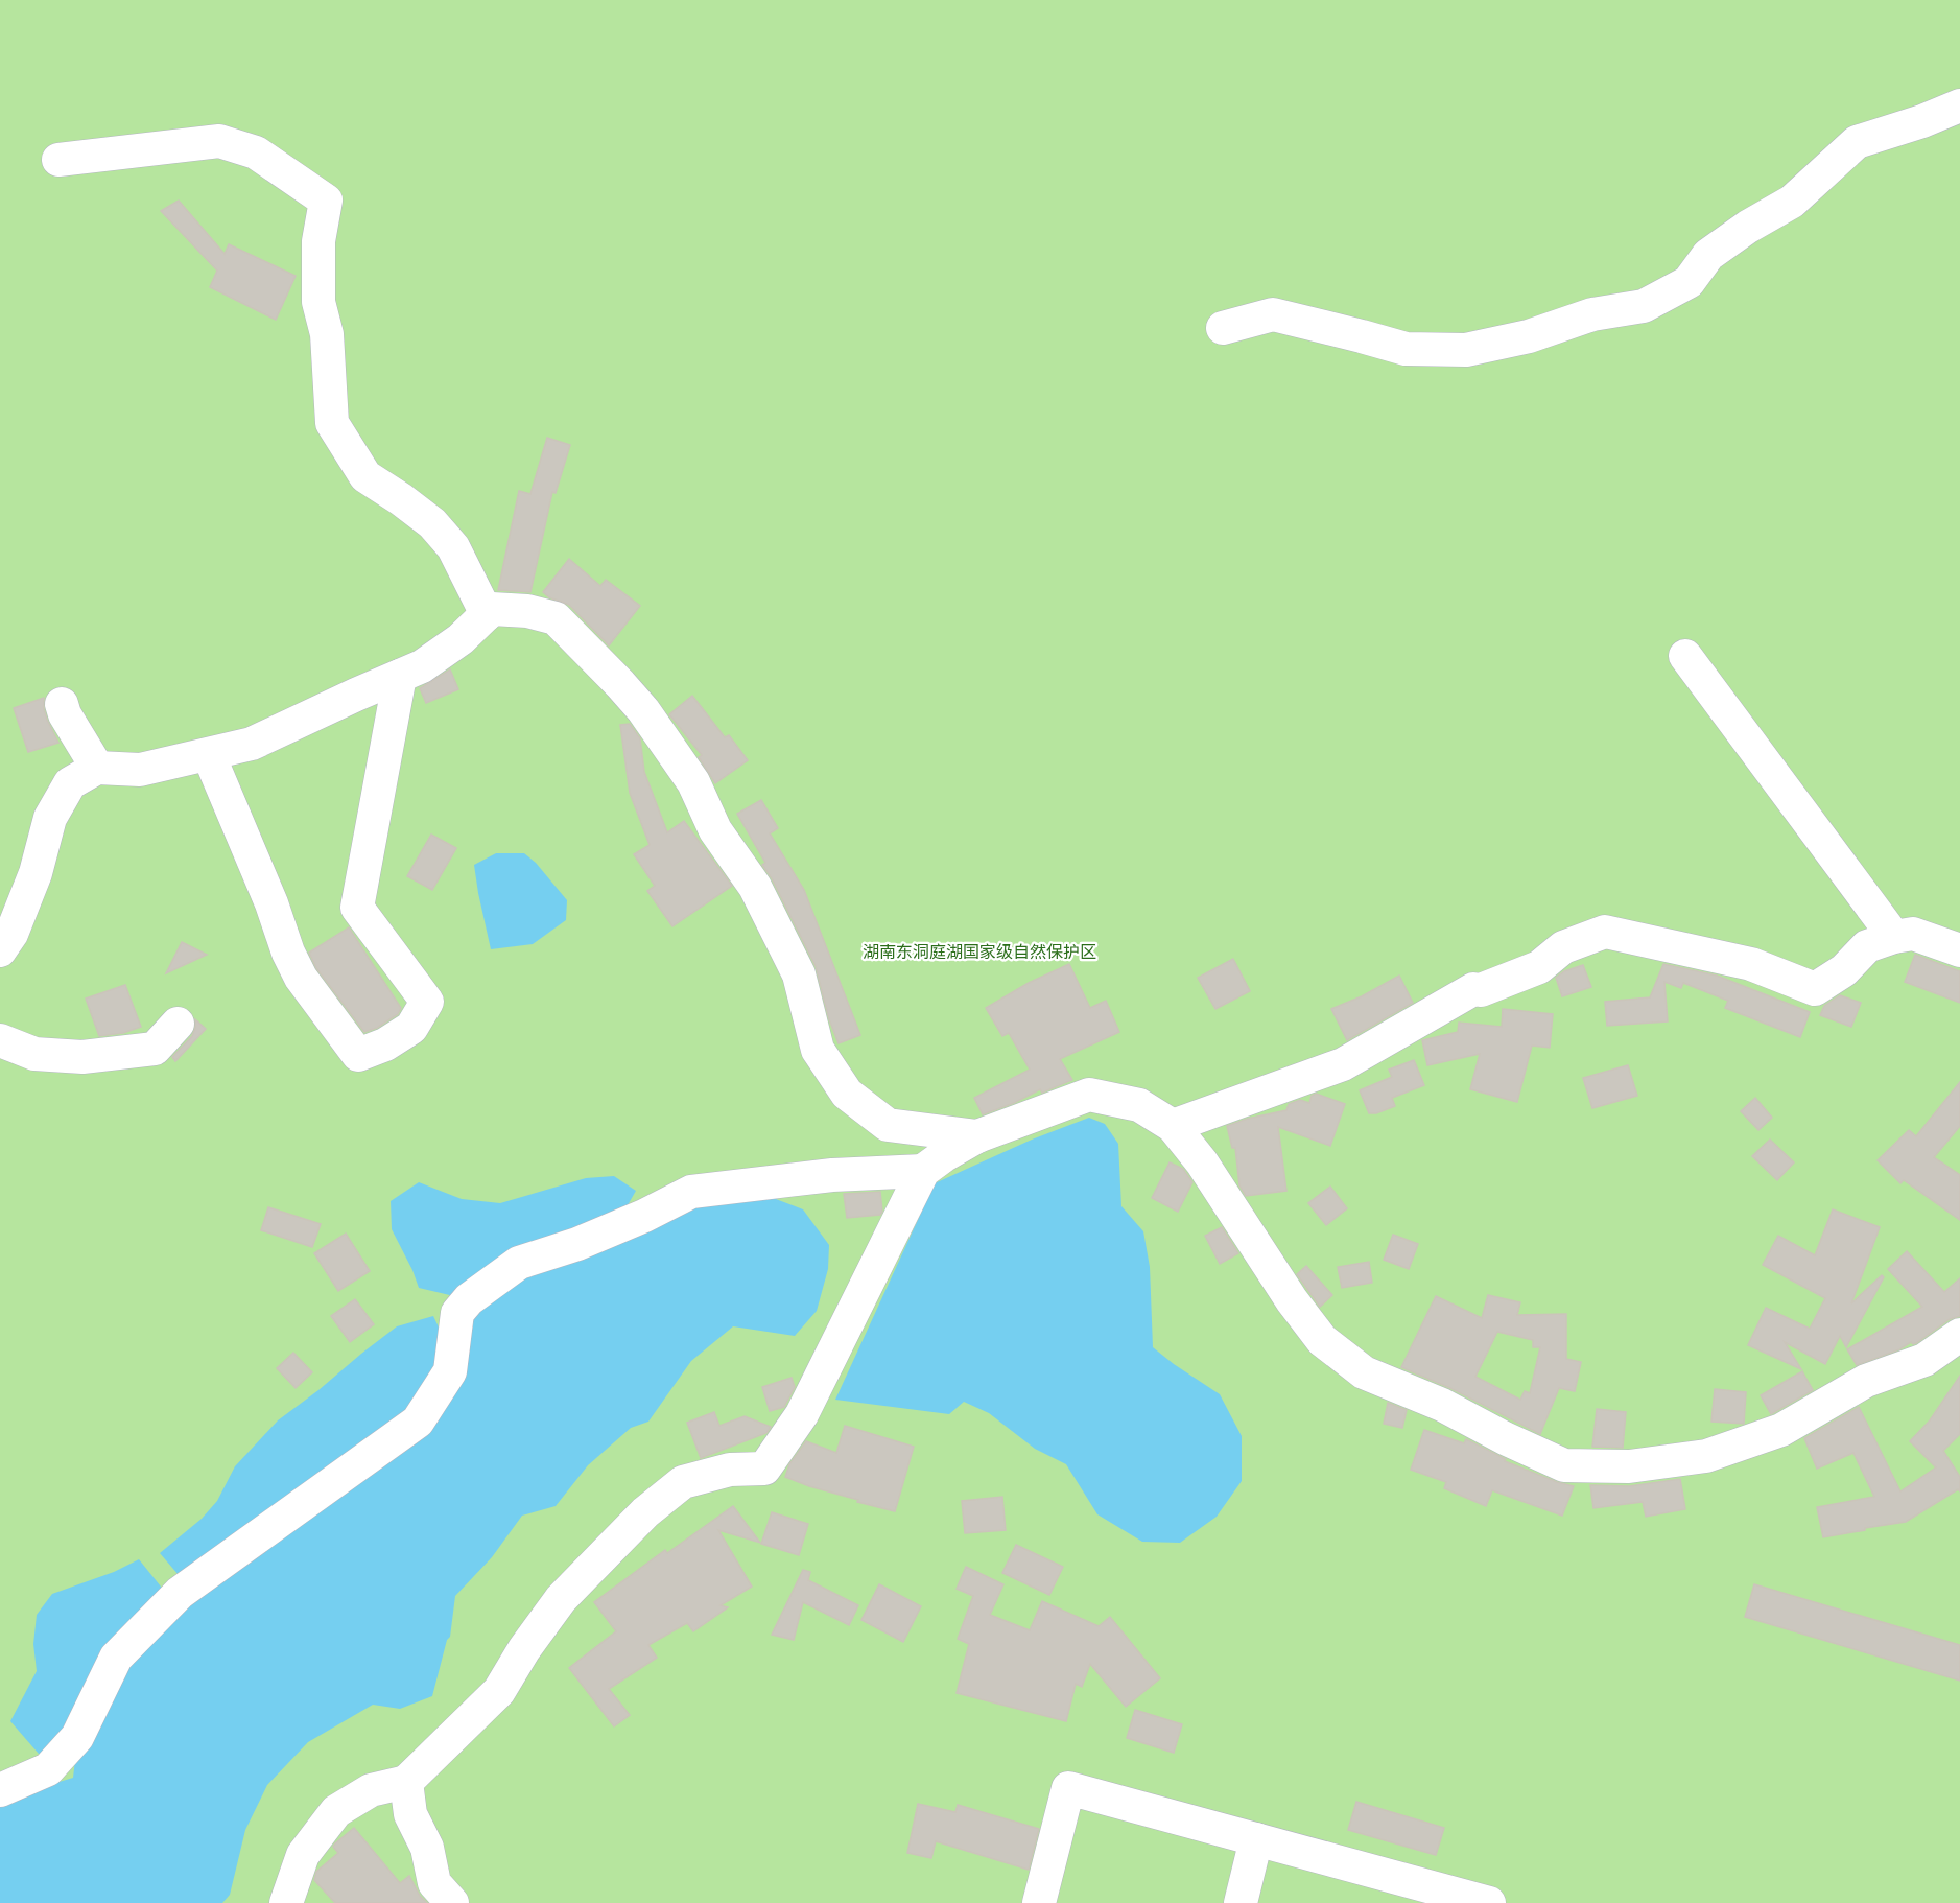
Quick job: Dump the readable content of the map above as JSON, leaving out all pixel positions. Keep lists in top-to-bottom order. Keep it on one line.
{"parks":["湖南东洞庭湖国家级自然保护区"]}
